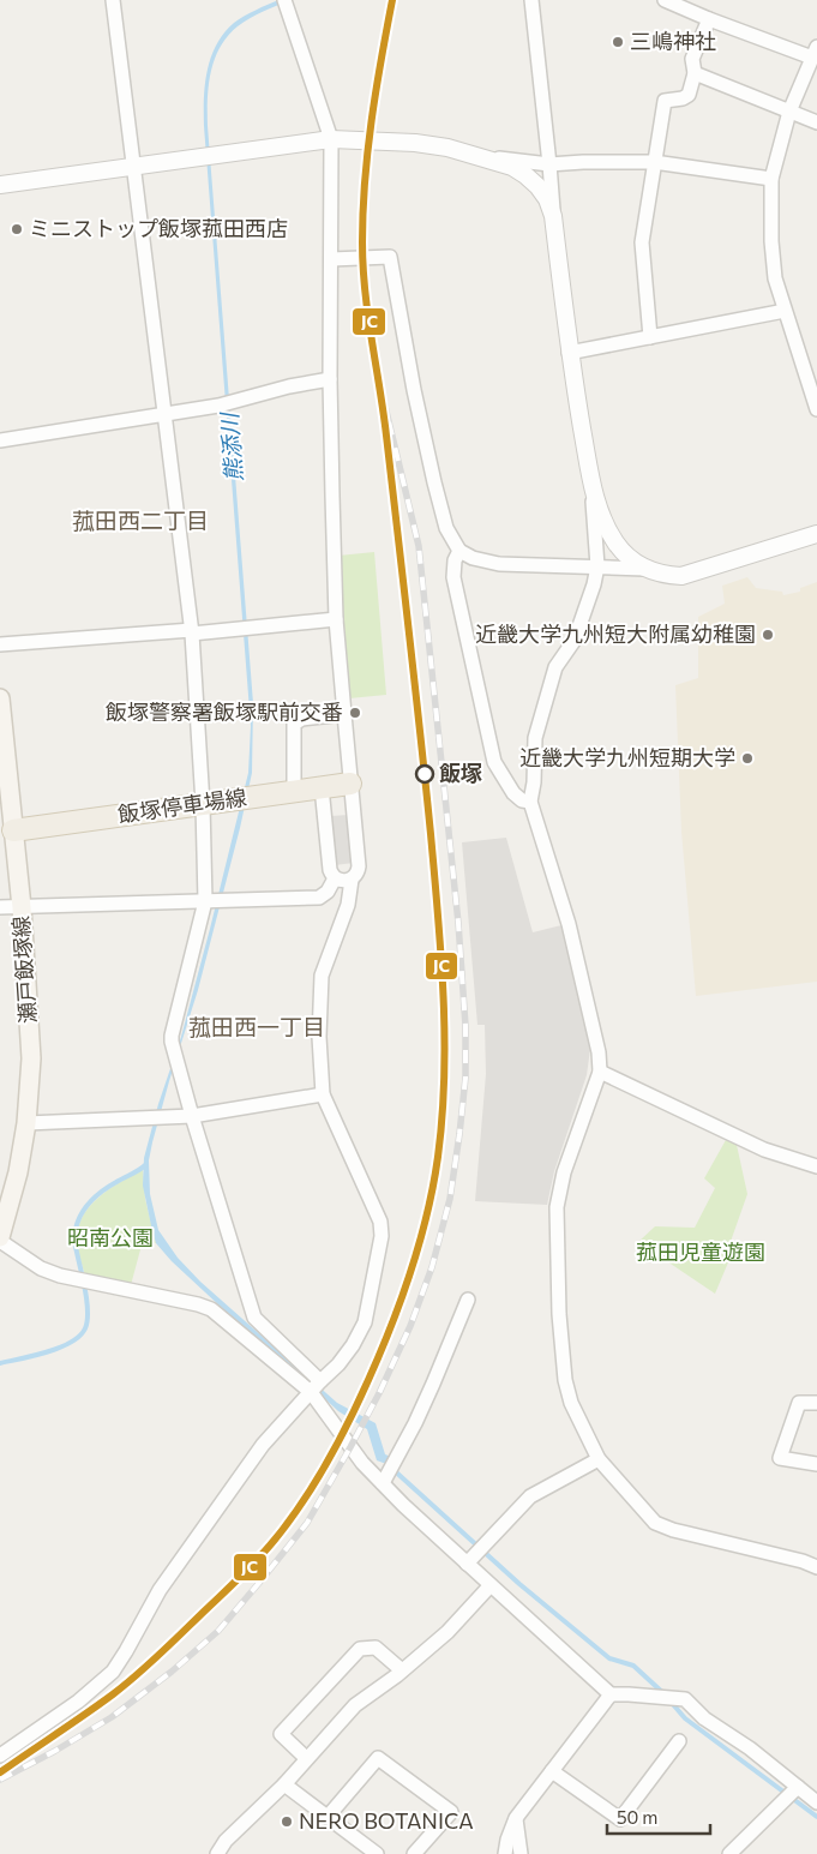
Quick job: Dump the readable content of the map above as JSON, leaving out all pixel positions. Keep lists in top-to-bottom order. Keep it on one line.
{"streets":{"main road":["飯塚停車場線","瀬戸飯塚線"]},"crossings":[["飯塚停車場線","瀬戸飯塚線"]],"districts":["菰田西二丁目","菰田西一丁目"],"water":["熊添川"],"parks":["昭南公園","菰田児童遊園"],"places":["三嶋神社","ミニストップ飯塚菰田西店","近畿大学九州短大附属幼稚園","飯塚警察署飯塚駅前交番","近畿大学九州短期大学","飯塚","NERO BOTANICA"],"lines":["transit line JC"],"scale_bar":"50 m"}
